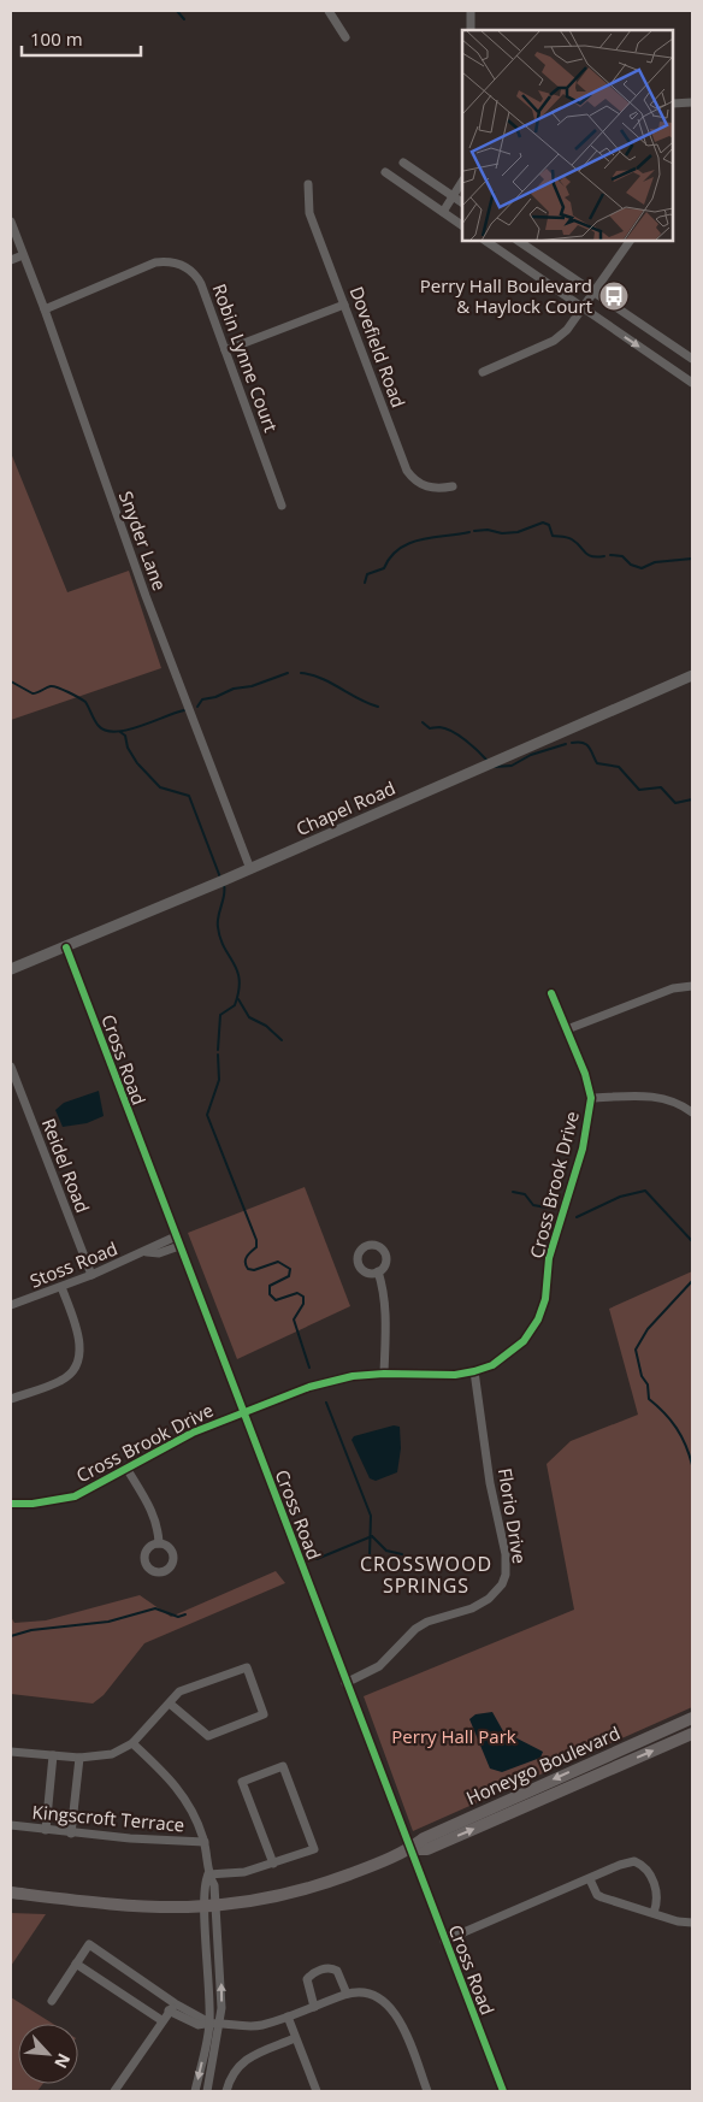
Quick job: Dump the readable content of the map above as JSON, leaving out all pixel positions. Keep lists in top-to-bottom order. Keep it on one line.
{"streets":{"main road":["Honeygo Boulevard"],"street":["Dovefield Road","Robin Lynne Court","Snyder Lane","Chapel Road","Cross Road","Reidel Road","Cross Brook Drive","Stoss Road","Florio Drive","Kingscroft Terrace"]},"crossings":[["Robin Lynne Court","Snyder Lane"],["Snyder Lane","Chapel Road"],["Chapel Road","Cross Road"],["Cross Road","Cross Brook Drive"],["Cross Road","Stoss Road"],["Cross Road","Florio Drive"],["Cross Road","Honeygo Boulevard"],["Reidel Road","Stoss Road"],["Cross Brook Drive","Florio Drive"]],"districts":["CROSSWOOD SPRINGS"],"parks":["Perry Hall Park"],"places":{"bus stop":["Perry Hall Boulevard & Haylock Court"]},"scale_bar":"100 m","north":"bottom right"}
